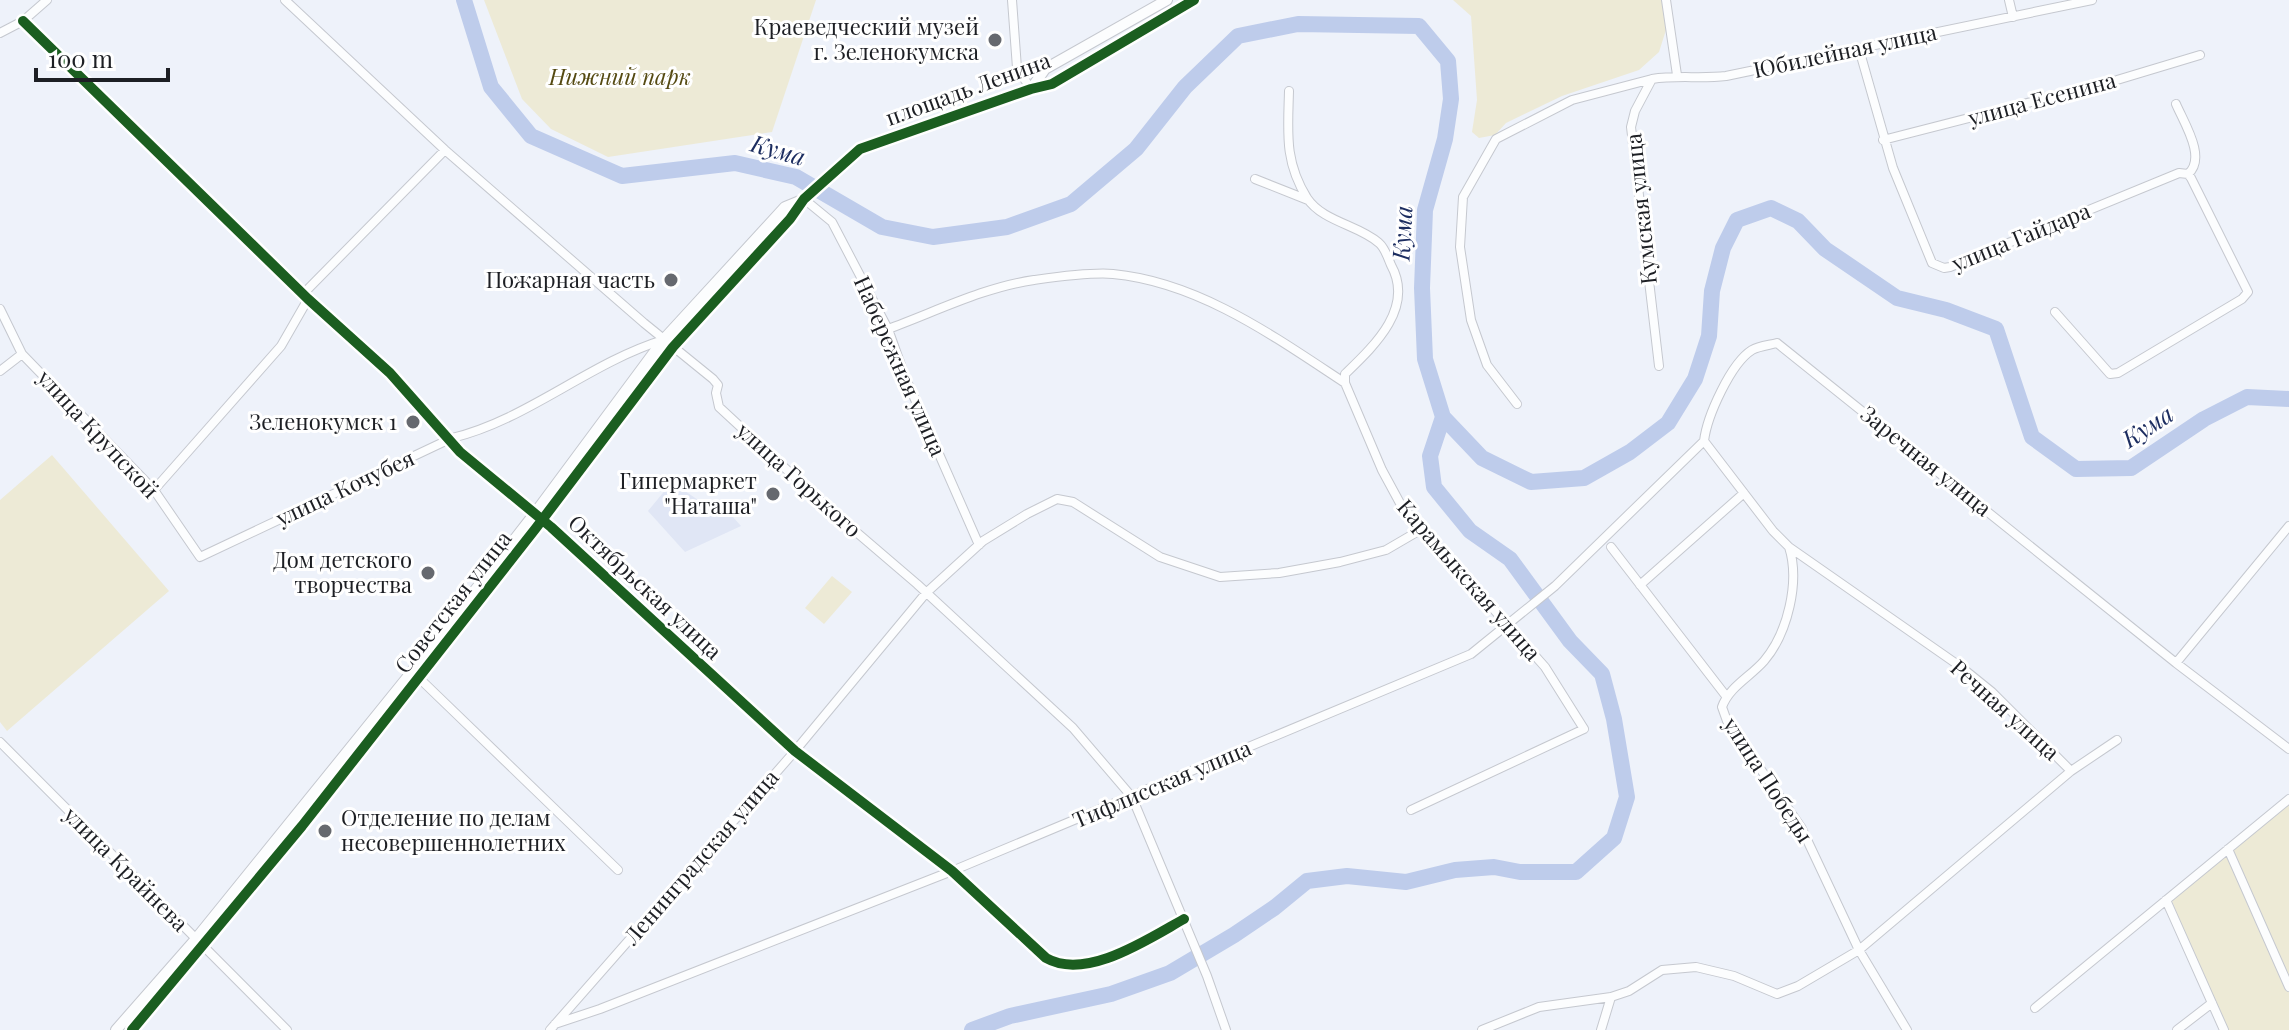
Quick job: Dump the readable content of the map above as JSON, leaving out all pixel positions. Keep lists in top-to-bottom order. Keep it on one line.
{"streets":{"street":["Юбилейная улица","площадь Ленина","улица Есенина","Кумская улица","улица Гайдара","Набережная улица","улица Крупской","Заречная улица","улица Горького","улица Кочубея","Карамыкская улица","Октябрьская улица","Советская улица","Речная улица","улица Победы","Тифлисская улица","Ленинградская улица","улица Крайнева"]},"crossings":[["Юбилейная улица","Кумская улица"],["Юбилейная улица","улица Гайдара"],["площадь Ленина","Набережная улица"],["площадь Ленина","Советская улица"],["улица Есенина","улица Гайдара"],["Набережная улица","Советская улица"],["Набережная улица","Ленинградская улица"],["улица Крупской","улица Кочубея"],["Заречная улица","Речная улица"],["Заречная улица","Тифлисская улица"],["улица Горького","улица Кочубея"],["улица Горького","Октябрьская улица"],["улица Горького","Советская улица"],["улица Горького","Тифлисская улица"],["улица Горького","Ленинградская улица"],["улица Кочубея","Октябрьская улица"],["улица Кочубея","Советская улица"],["Карамыкская улица","Тифлисская улица"],["Карамыкская улица","Ленинградская улица"],["Октябрьская улица","Советская улица"],["Октябрьская улица","Тифлисская улица"],["Октябрьская улица","Ленинградская улица"],["Советская улица","улица Крайнева"],["Речная улица","улица Победы"],["Речная улица","Тифлисская улица"],["Тифлисская улица","Ленинградская улица"]],"water":["Кума"],"parks":["Нижний парк"],"places":["Краеведческий музей г. Зеленокумска","Пожарная часть","Зеленокумск 1","Гипермаркет \"Наташа\"","Дом детского творчества","Отделение по делам несовершеннолетних"],"scale_bar":"100 m"}
